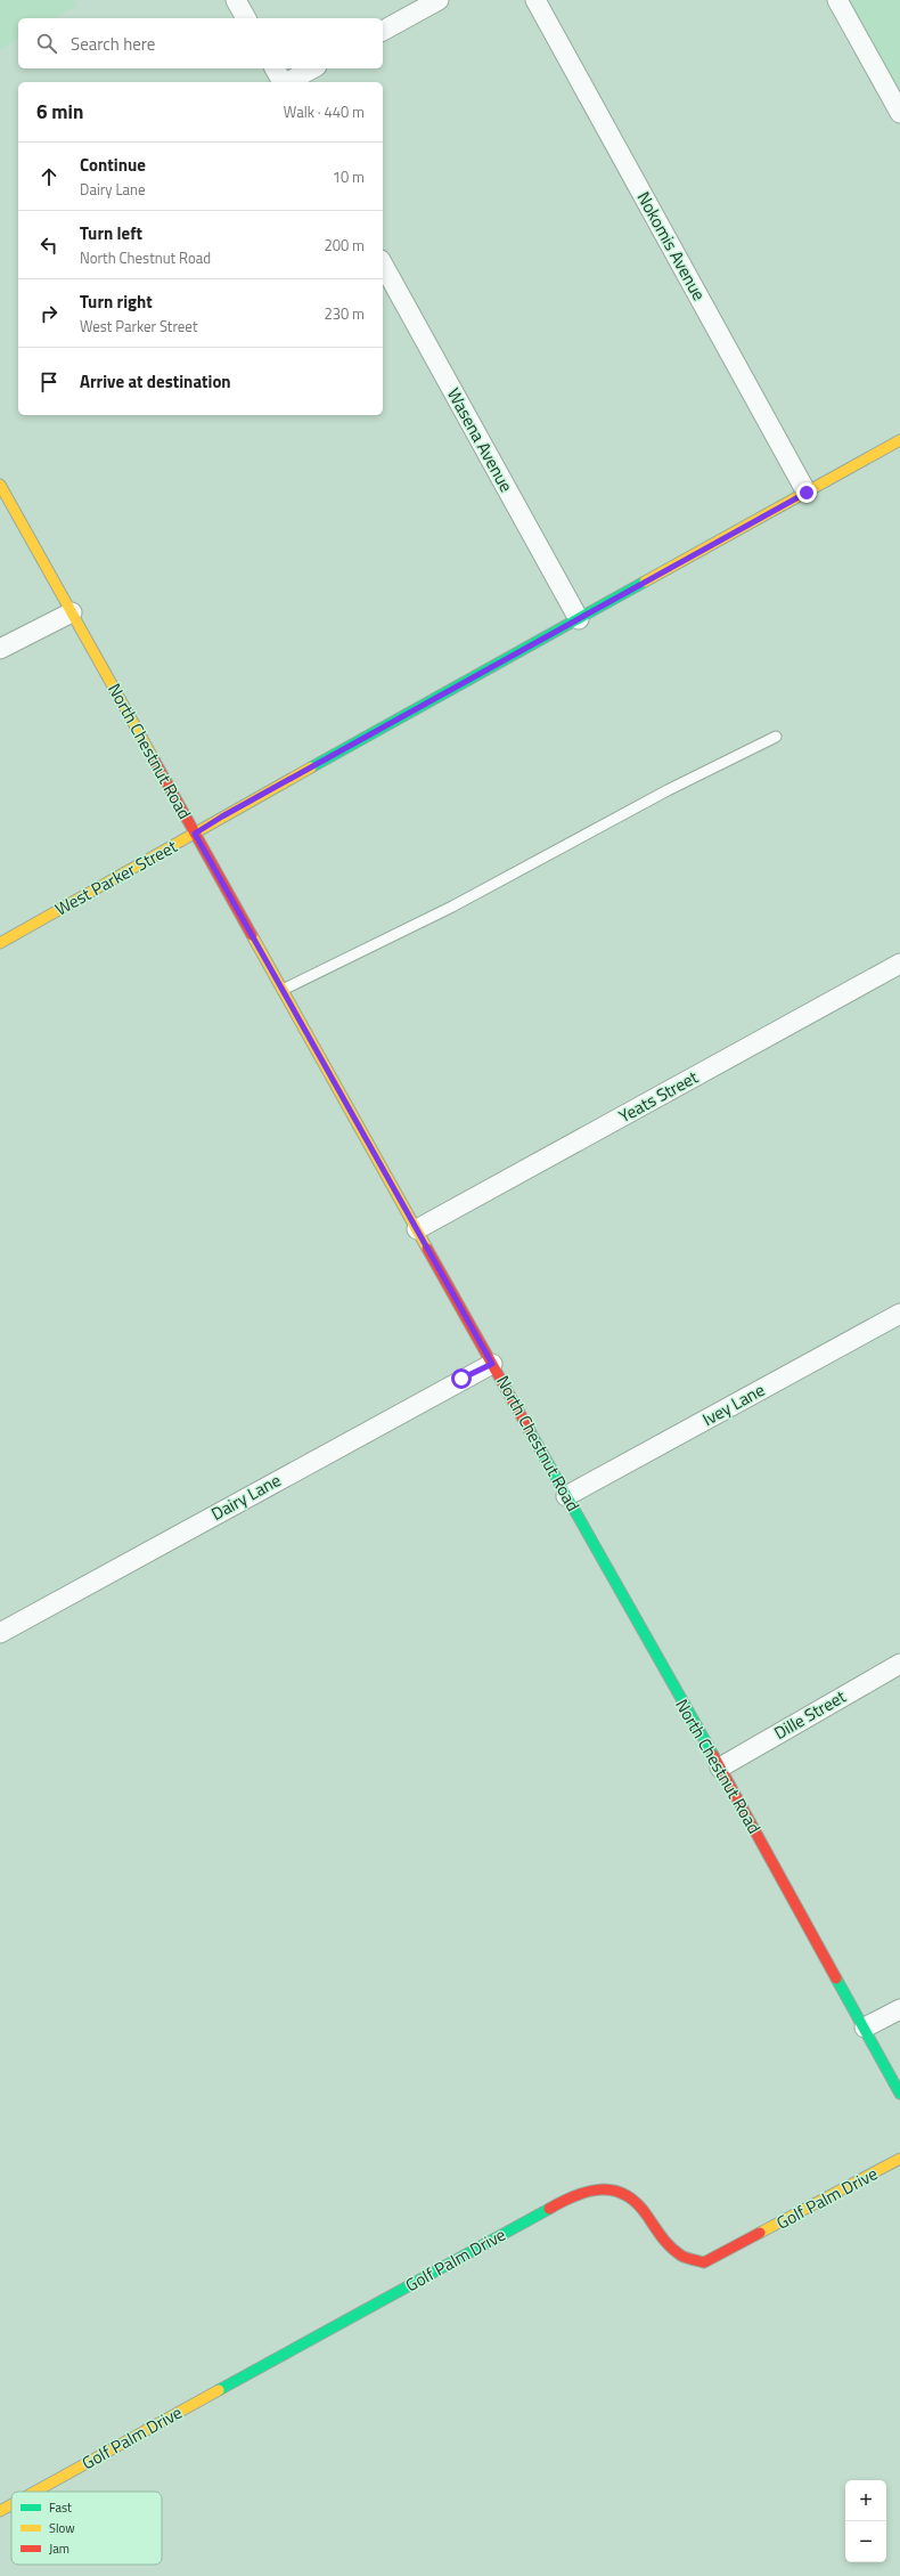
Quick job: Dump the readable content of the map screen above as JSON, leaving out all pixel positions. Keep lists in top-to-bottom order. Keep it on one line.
{"streets":{"street":["Nokomis Avenue","Wasena Avenue","North Chestnut Road","West Parker Street","Yeats Street","Ivey Lane","Dairy Lane","Dille Street","Golf Palm Drive"]},"crossings":[["Nokomis Avenue","West Parker Street"],["Wasena Avenue","West Parker Street"],["North Chestnut Road","West Parker Street"],["North Chestnut Road","Yeats Street"],["North Chestnut Road","Ivey Lane"],["North Chestnut Road","Dairy Lane"],["North Chestnut Road","Dille Street"]],"legend":["Fast","Slow","Jam"],"page":{"search":"Search here","heading":["6 min","Walk · 440 m"],"list":[["Continue","Dairy Lane","10 m"],["Turn left","North Chestnut Road","200 m"],["Turn right","West Parker Street","230 m"],"Arrive at destination"],"map_buttons":["+","−"]}}
